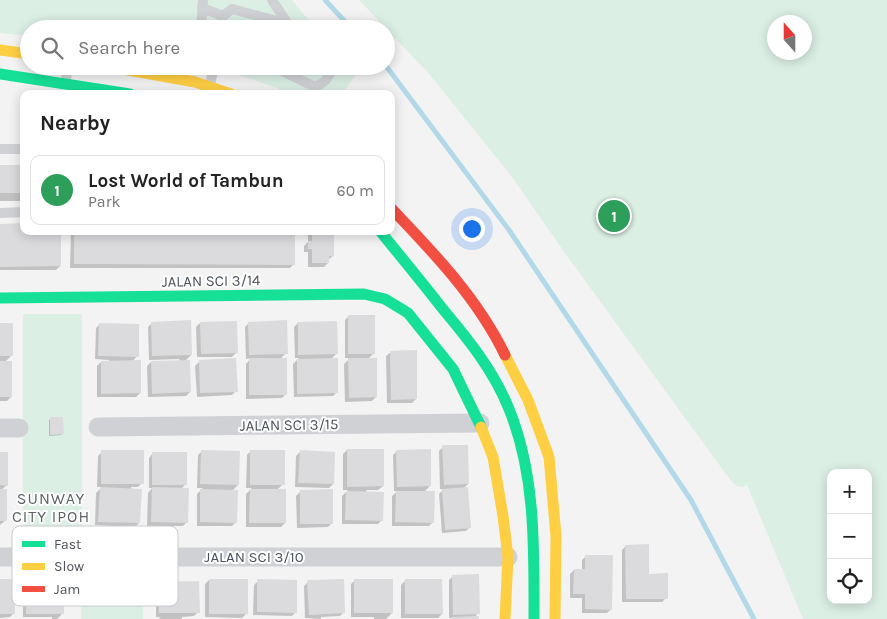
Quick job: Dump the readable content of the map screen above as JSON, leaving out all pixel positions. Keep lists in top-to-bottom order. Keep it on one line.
{"streets":{"main road":["JALAN SCI 3/14"],"street":["JALAN SCI 3/15","JALAN SCI 3/10"]},"crossings":[["JALAN SCI 3/14","JALAN SCI 3/15"],["JALAN SCI 3/14","JALAN SCI 3/10"]],"districts":["SUNWAY CITY IPOH"],"legend":["Fast","Slow","Jam"],"north":"top","page":{"search":"Search here","heading":"Nearby","list":[{"mark":"1","name":"Lost World of Tambun","note":"Park","value":"60 m"}],"pins":"1","map_buttons":["+","−"]}}
